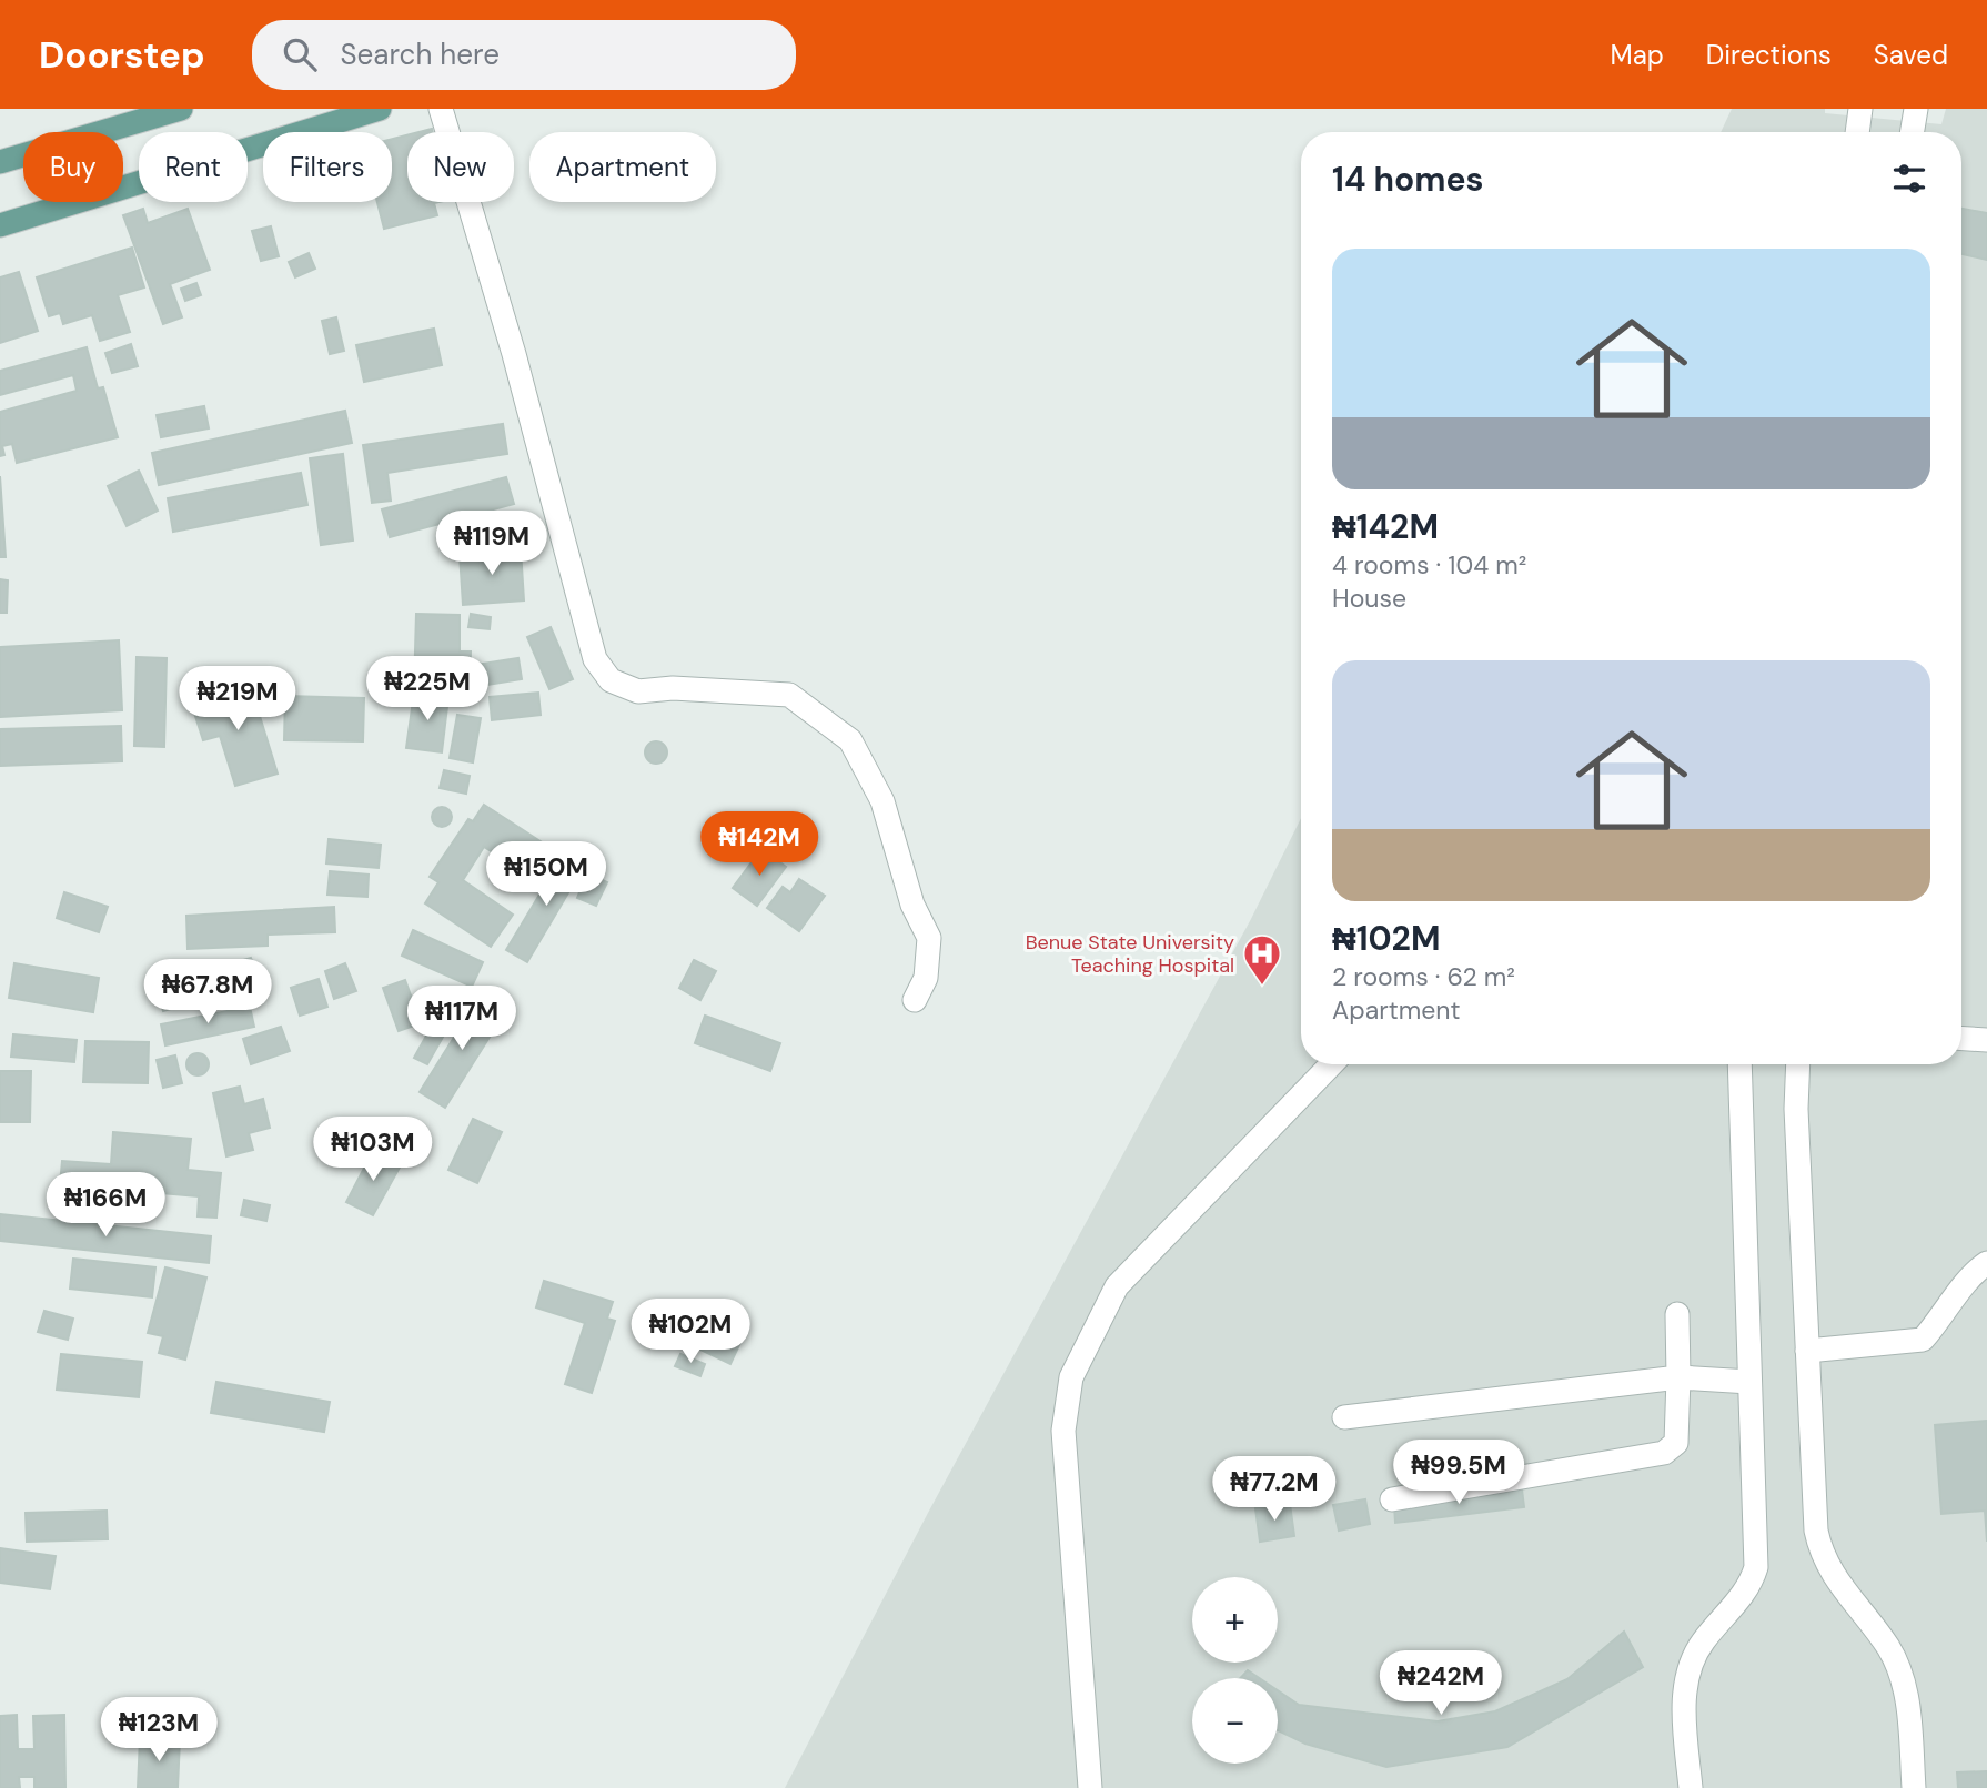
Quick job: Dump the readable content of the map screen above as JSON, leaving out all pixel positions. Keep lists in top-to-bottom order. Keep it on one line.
{"places":{"hospital":["Benue State University Teaching Hospital"]},"page":{"header":"Doorstep","search":"Search here","nav":["Map","Directions","Saved"],"chip":["Buy","Rent","Filters","New","Apartment"],"heading":"14 homes","list":[{"name":"₦142M","note":"4 rooms · 104 m² · House"},{"name":"₦102M","note":"2 rooms · 62 m² · Apartment"}],"price":["₦119M","₦225M","₦219M","₦142M","₦150M","₦67.8M","₦117M","₦103M","₦166M","₦102M","₦99.5M","₦77.2M","₦242M","₦123M"],"map_buttons":["+","−"]}}
